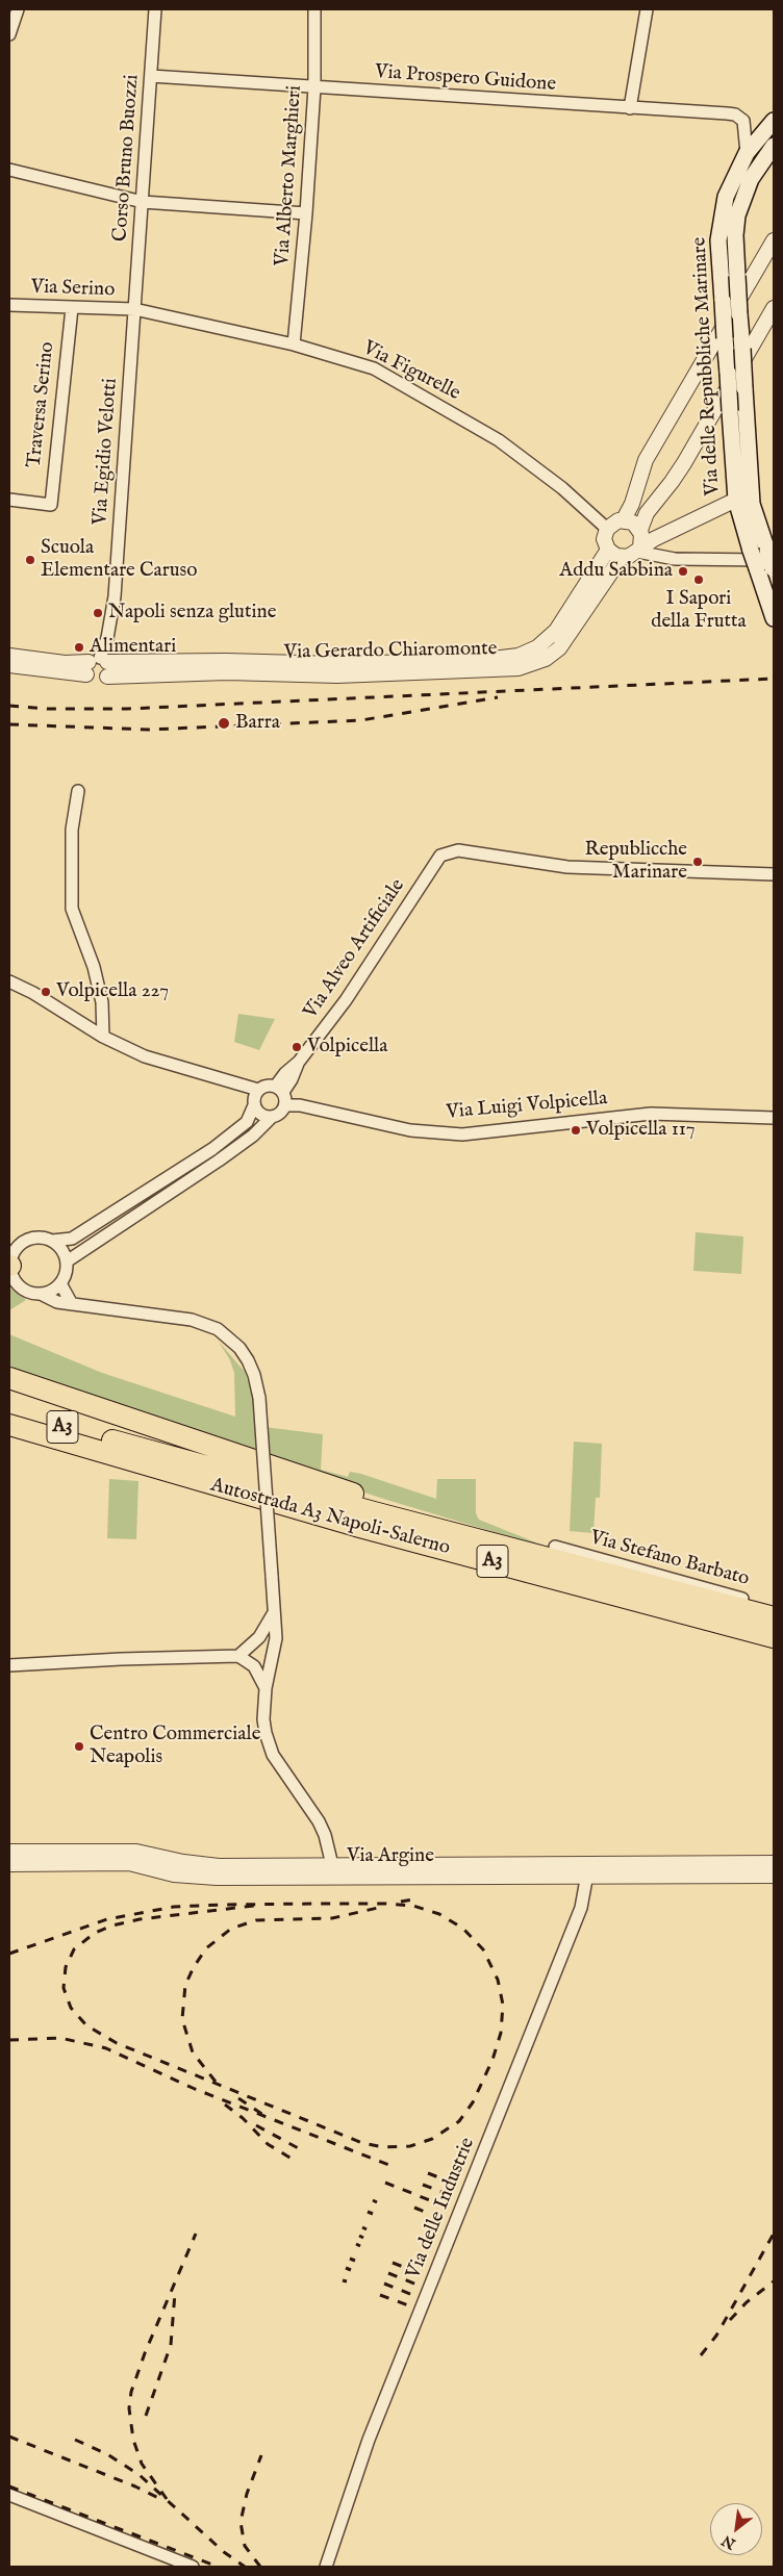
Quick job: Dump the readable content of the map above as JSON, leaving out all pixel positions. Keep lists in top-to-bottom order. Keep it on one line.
{"streets":{"highway":["A3","Autostrada A3 Napoli-Salerno"],"main road":["Via delle Repubbliche Marinare"],"street":["Via Prospero Guidone","Corso Bruno Buozzi","Via Alberto Marghieri","Via Serino","Via Figurelle","Traversa Serino","Via Egidio Velotti","Via Gerardo Chiaromonte","Via Alveo Artificiale","Via Luigi Volpicella","Via Stefano Barbato","Via Argine","Via delle Industrie"]},"crossings":[["Via Prospero Guidone","Corso Bruno Buozzi"],["Via Prospero Guidone","Via Alberto Marghieri"],["Via Prospero Guidone","Via delle Repubbliche Marinare"],["Corso Bruno Buozzi","Via Serino"],["Corso Bruno Buozzi","Via Figurelle"],["Corso Bruno Buozzi","Via Egidio Velotti"],["Via Alberto Marghieri","Via Figurelle"],["Via Serino","Via Figurelle"],["Via Serino","Traversa Serino"],["Via Serino","Via Egidio Velotti"],["Via Figurelle","Via Egidio Velotti"],["Via Figurelle","Via Gerardo Chiaromonte"],["Via Egidio Velotti","Via Gerardo Chiaromonte"],["Via Alveo Artificiale","Via Luigi Volpicella"],["Via Argine","Via delle Industrie"]],"places":["Scuola Elementare Caruso","Addu Sabbina","I Sapori della Frutta","Napoli senza glutine","Alimentari","Barra","Republicche Marinare","Volpicella 227","Volpicella","Volpicella 117","Centro Commerciale Neapolis"],"north":"bottom left"}
